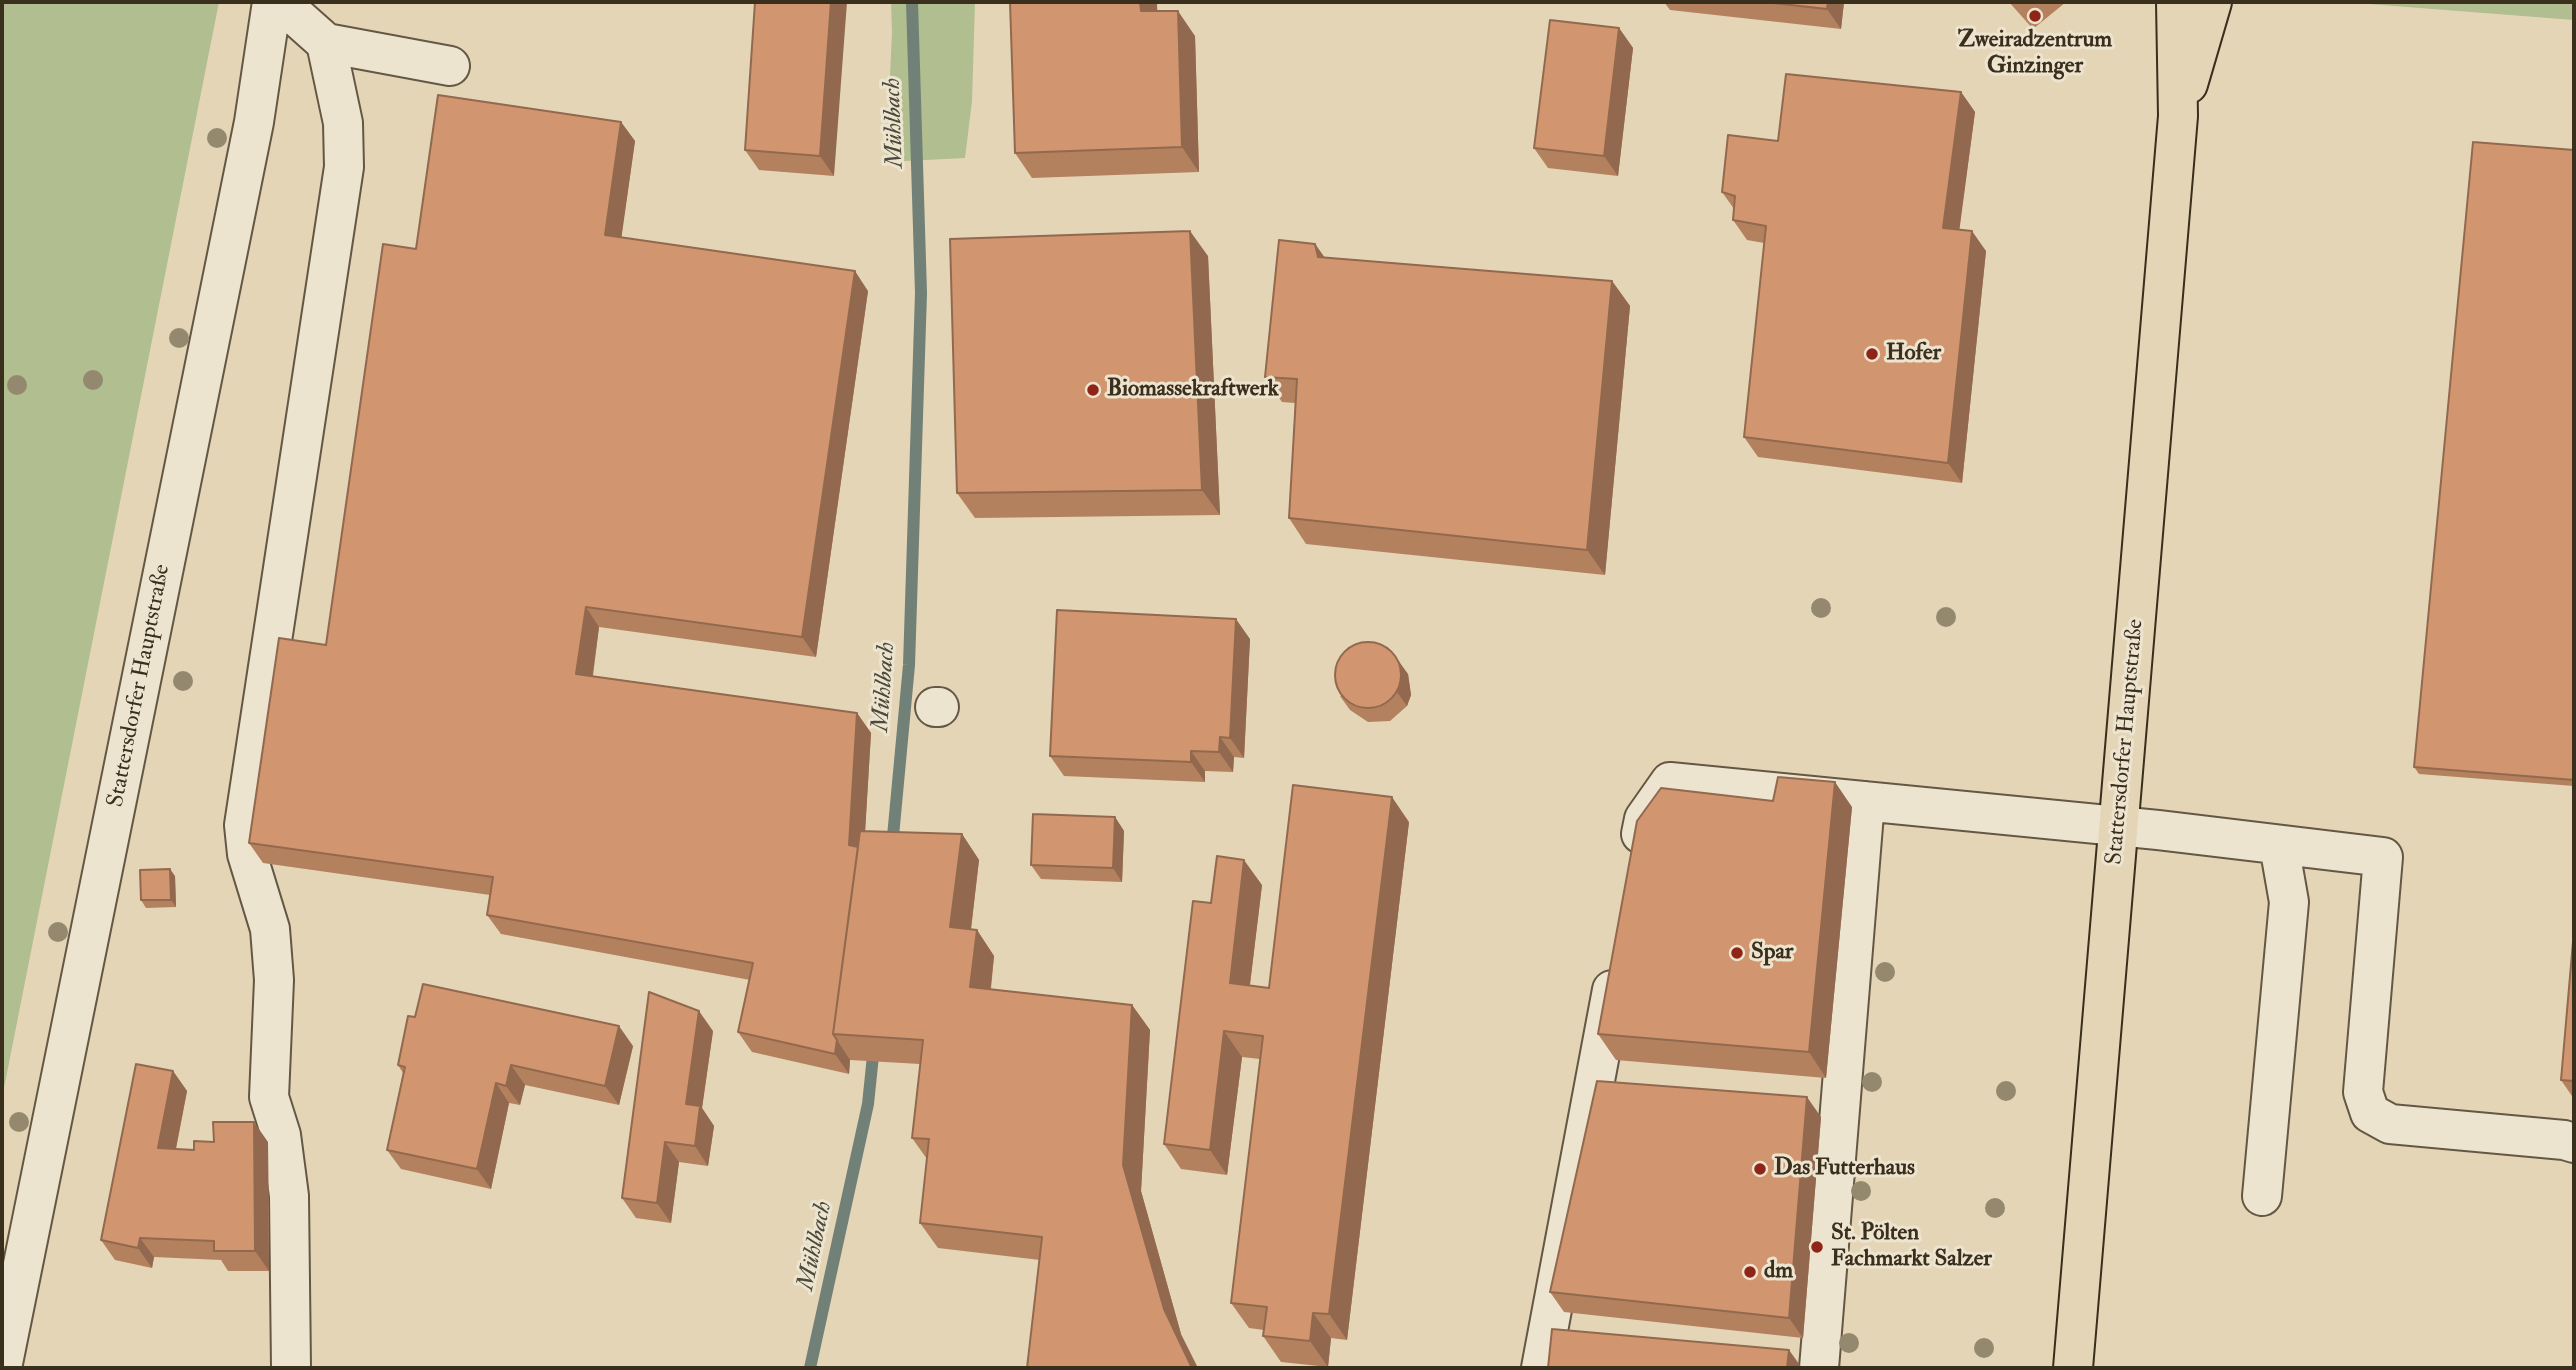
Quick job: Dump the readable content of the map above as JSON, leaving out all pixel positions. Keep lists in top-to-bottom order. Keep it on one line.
{"streets":{"main road":["Stattersdorfer Hauptstraße"]},"water":["Mühlbach"],"places":["Zweiradzentrum Ginzinger","Hofer","Biomassekraftwerk","Spar","Das Futterhaus","St. Pölten Fachmarkt Salzer","dm"]}
